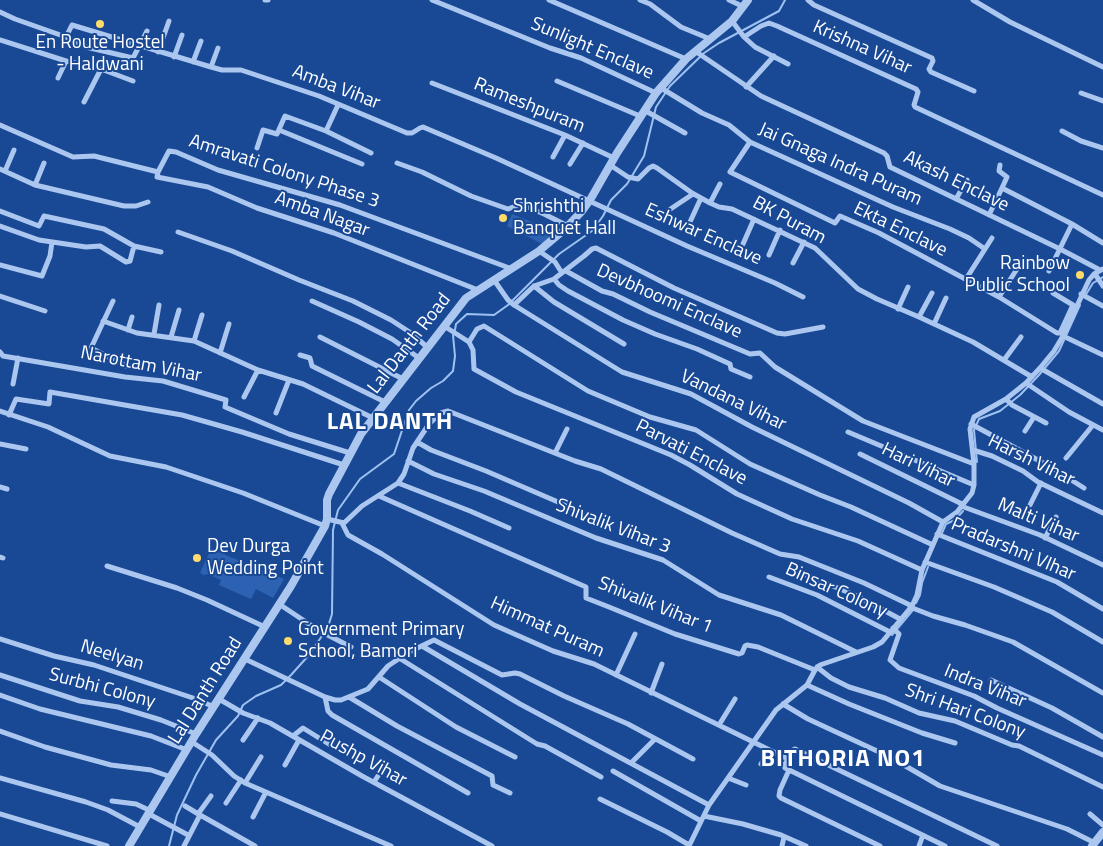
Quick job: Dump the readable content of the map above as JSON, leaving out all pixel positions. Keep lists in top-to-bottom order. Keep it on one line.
{"streets":{"street":["Krishna Vihar","Sunlight Enclave","Amba Vihar","Rameshpuram","Jai Gnaga Indra Puram","Amravati Colony Phase 3","Akash Enclave","Amba Nagar","BK Puram","Ekta Enclave","Eshwar Enclave","Devbhoomi Enclave","Lal Danth Road","Narottam Vihar","Vandana Vihar","Parvati Enclave","Harsh Vihar","Hari Vihar","Malti Vihar","Shivalik Vihar 3","Pradarshni VIhar","Binsar Colony","Shivalik Vihar 1","Himmat Puram","Neelyan","Indra Vihar","Surbhi Colony","Shri Hari Colony","Pushp Vihar"]},"crossings":[["Sunlight Enclave","Jai Gnaga Indra Puram"],["Sunlight Enclave","Lal Danth Road"],["Amba Vihar","Eshwar Enclave"],["Amba Vihar","Lal Danth Road"],["Rameshpuram","BK Puram"],["Rameshpuram","Lal Danth Road"],["Jai Gnaga Indra Puram","Ekta Enclave"],["Jai Gnaga Indra Puram","Lal Danth Road"],["Amravati Colony Phase 3","Amba Nagar"],["Amravati Colony Phase 3","Lal Danth Road"],["Akash Enclave","Lal Danth Road"],["Amba Nagar","Lal Danth Road"],["BK Puram","Lal Danth Road"],["Eshwar Enclave","Lal Danth Road"],["Lal Danth Road","Narottam Vihar"],["Lal Danth Road","Vandana Vihar"],["Lal Danth Road","Neelyan"],["Lal Danth Road","Surbhi Colony"],["Lal Danth Road","Pushp Vihar"],["Hari Vihar","Malti Vihar"],["Binsar Colony","Indra Vihar"],["Shivalik Vihar 1","Shri Hari Colony"]],"districts":["LAL DANTH","BITHORIA NO1"],"places":["En Route Hostel - Haldwani","Shrishthi Banquet Hall","Rainbow Public School","Dev Durga Wedding Point","Government Primary School, Bamori"]}
